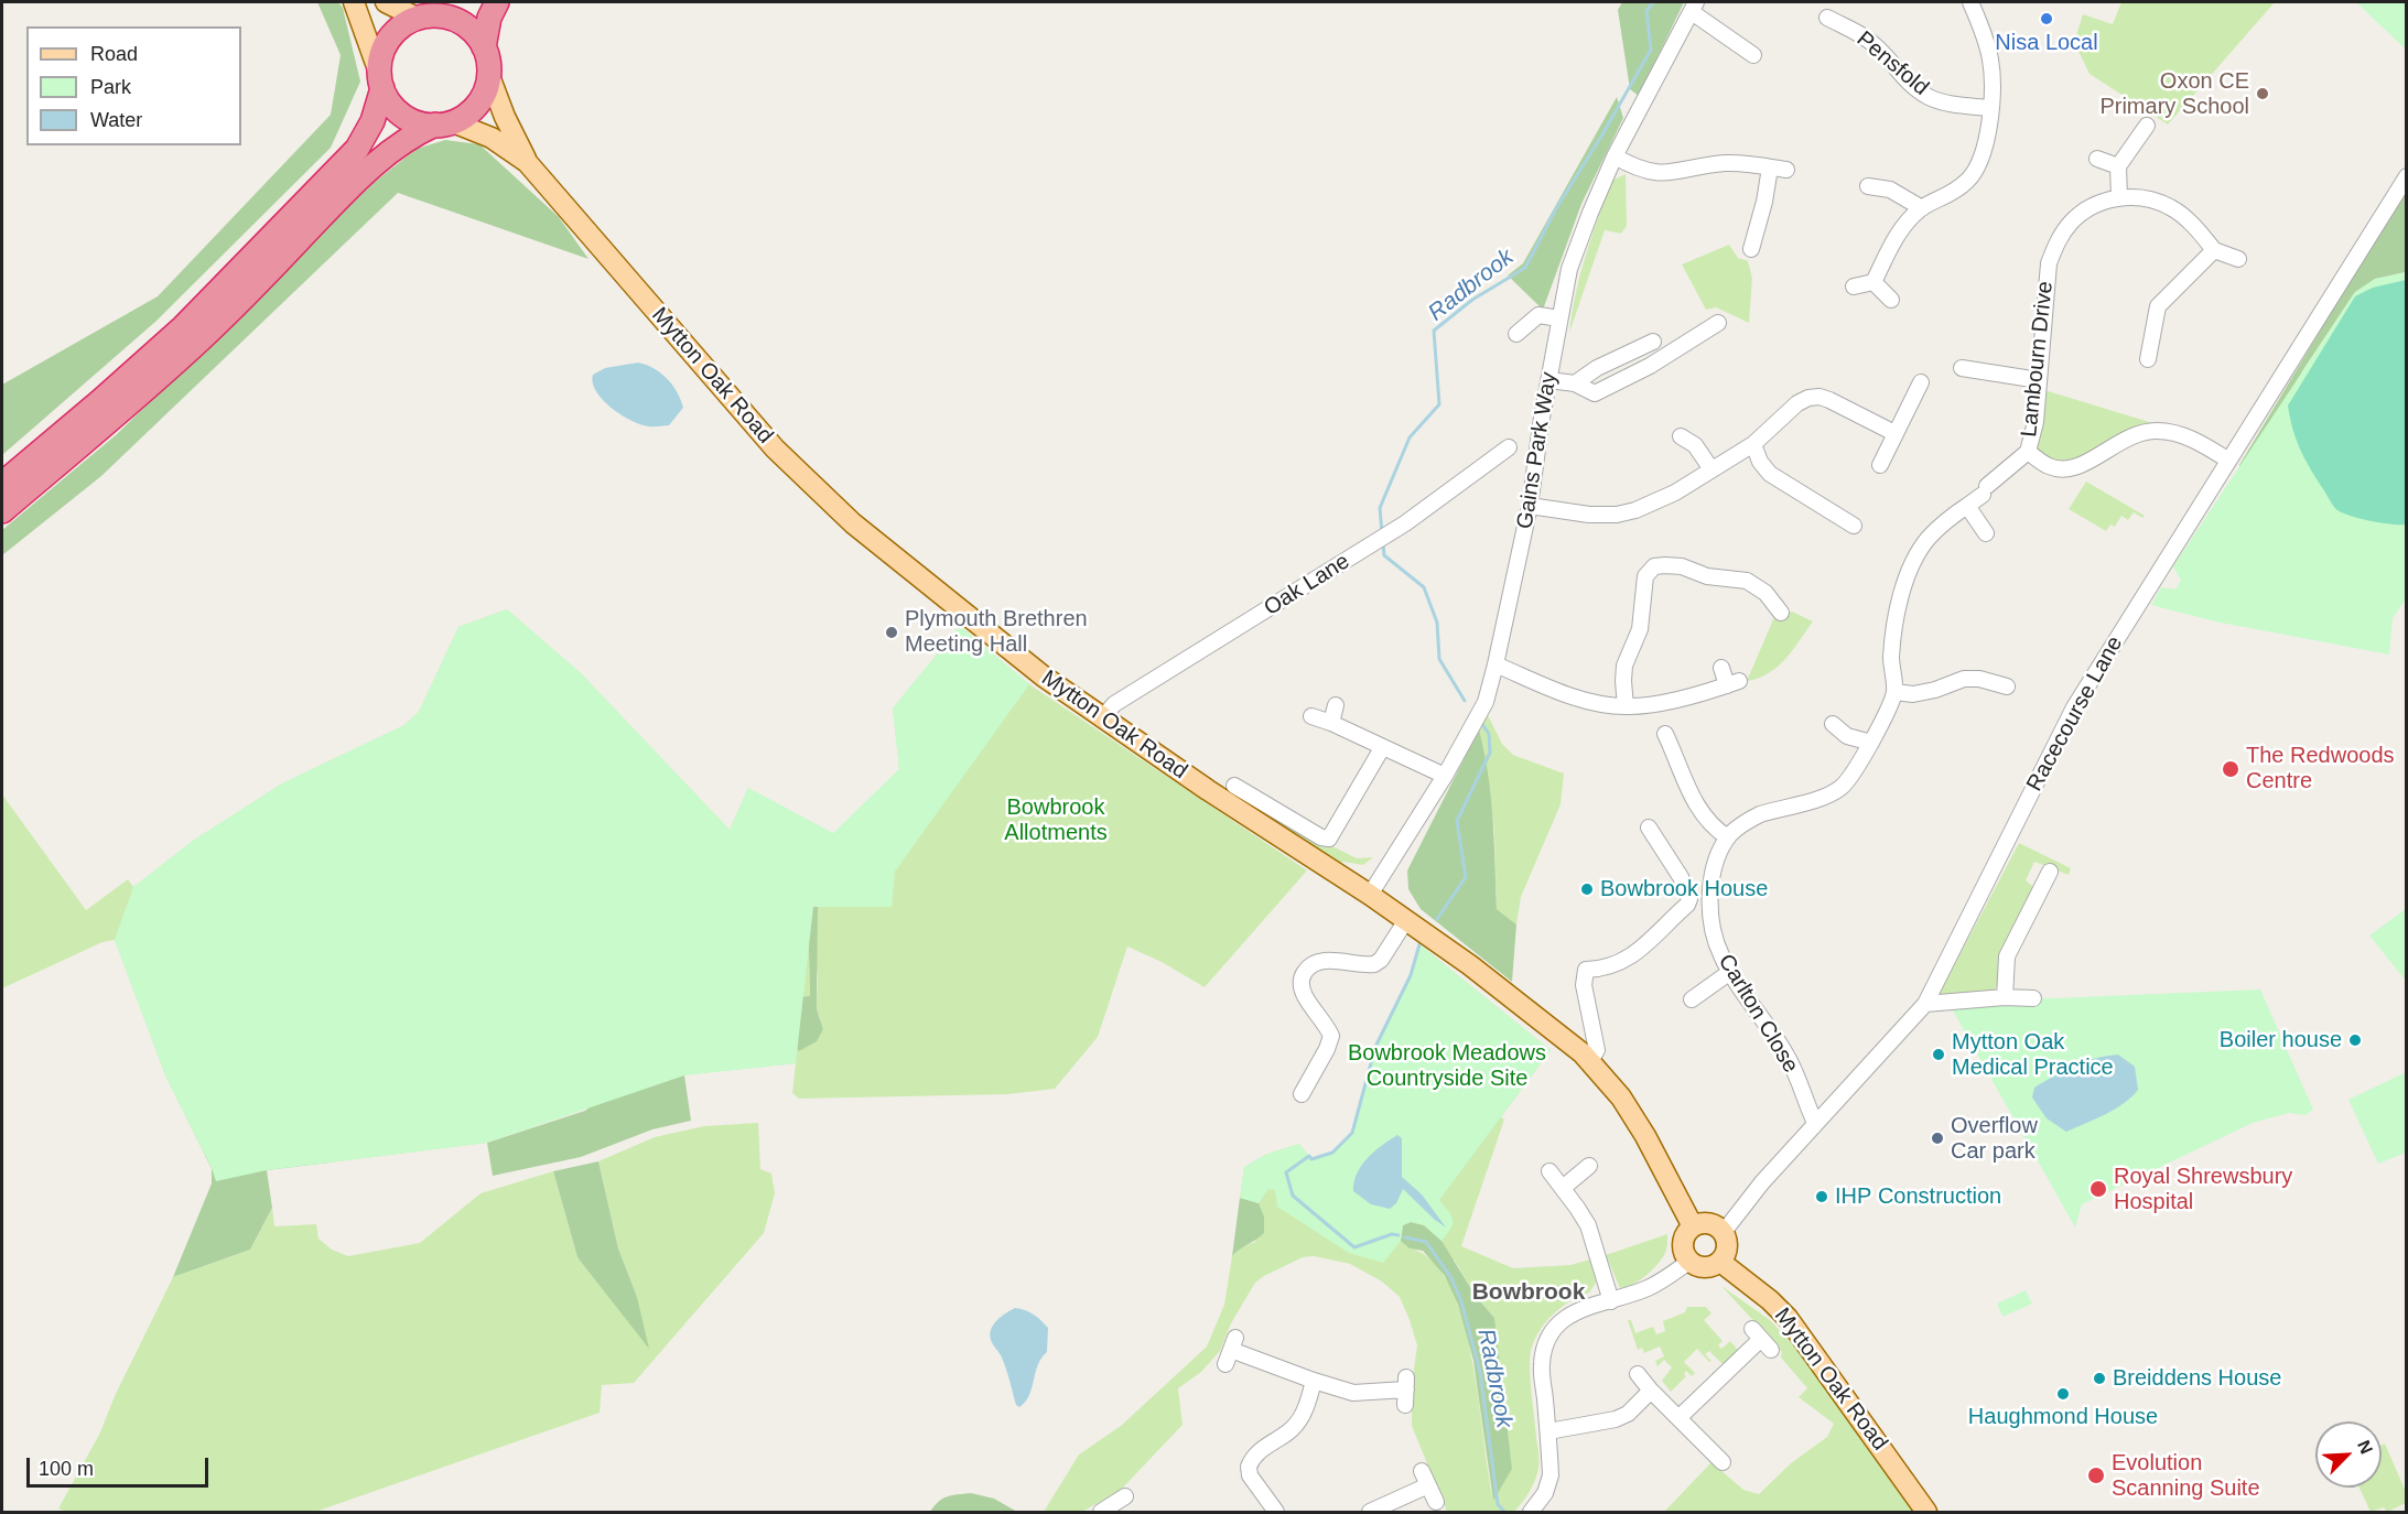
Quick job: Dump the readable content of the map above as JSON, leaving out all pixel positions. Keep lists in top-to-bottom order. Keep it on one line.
{"streets":{"main road":["Mytton Oak Road"],"street":["Pensfold","Lambourn Drive","Gains Park Way","Oak Lane","Racecourse Lane","Carlton Close"]},"crossings":[["Lambourn Drive","Racecourse Lane"],["Mytton Oak Road","Gains Park Way"],["Mytton Oak Road","Oak Lane"],["Mytton Oak Road","Racecourse Lane"],["Racecourse Lane","Carlton Close"]],"districts":["Bowbrook"],"water":["Radbrook"],"parks":["Bowbrook Allotments","Bowbrook Meadows Countryside Site"],"places":["Nisa Local","Oxon CE Primary School","Plymouth Brethren Meeting Hall","The Redwoods Centre","Bowbrook House","Boiler house","Mytton Oak Medical Practice","Overflow Car park","Royal Shrewsbury Hospital","IHP Construction","Breiddens House","Haughmond House","Evolution Scanning Suite"],"legend":["Road","Park","Water"],"scale_bar":"100 m","north":"top right"}
